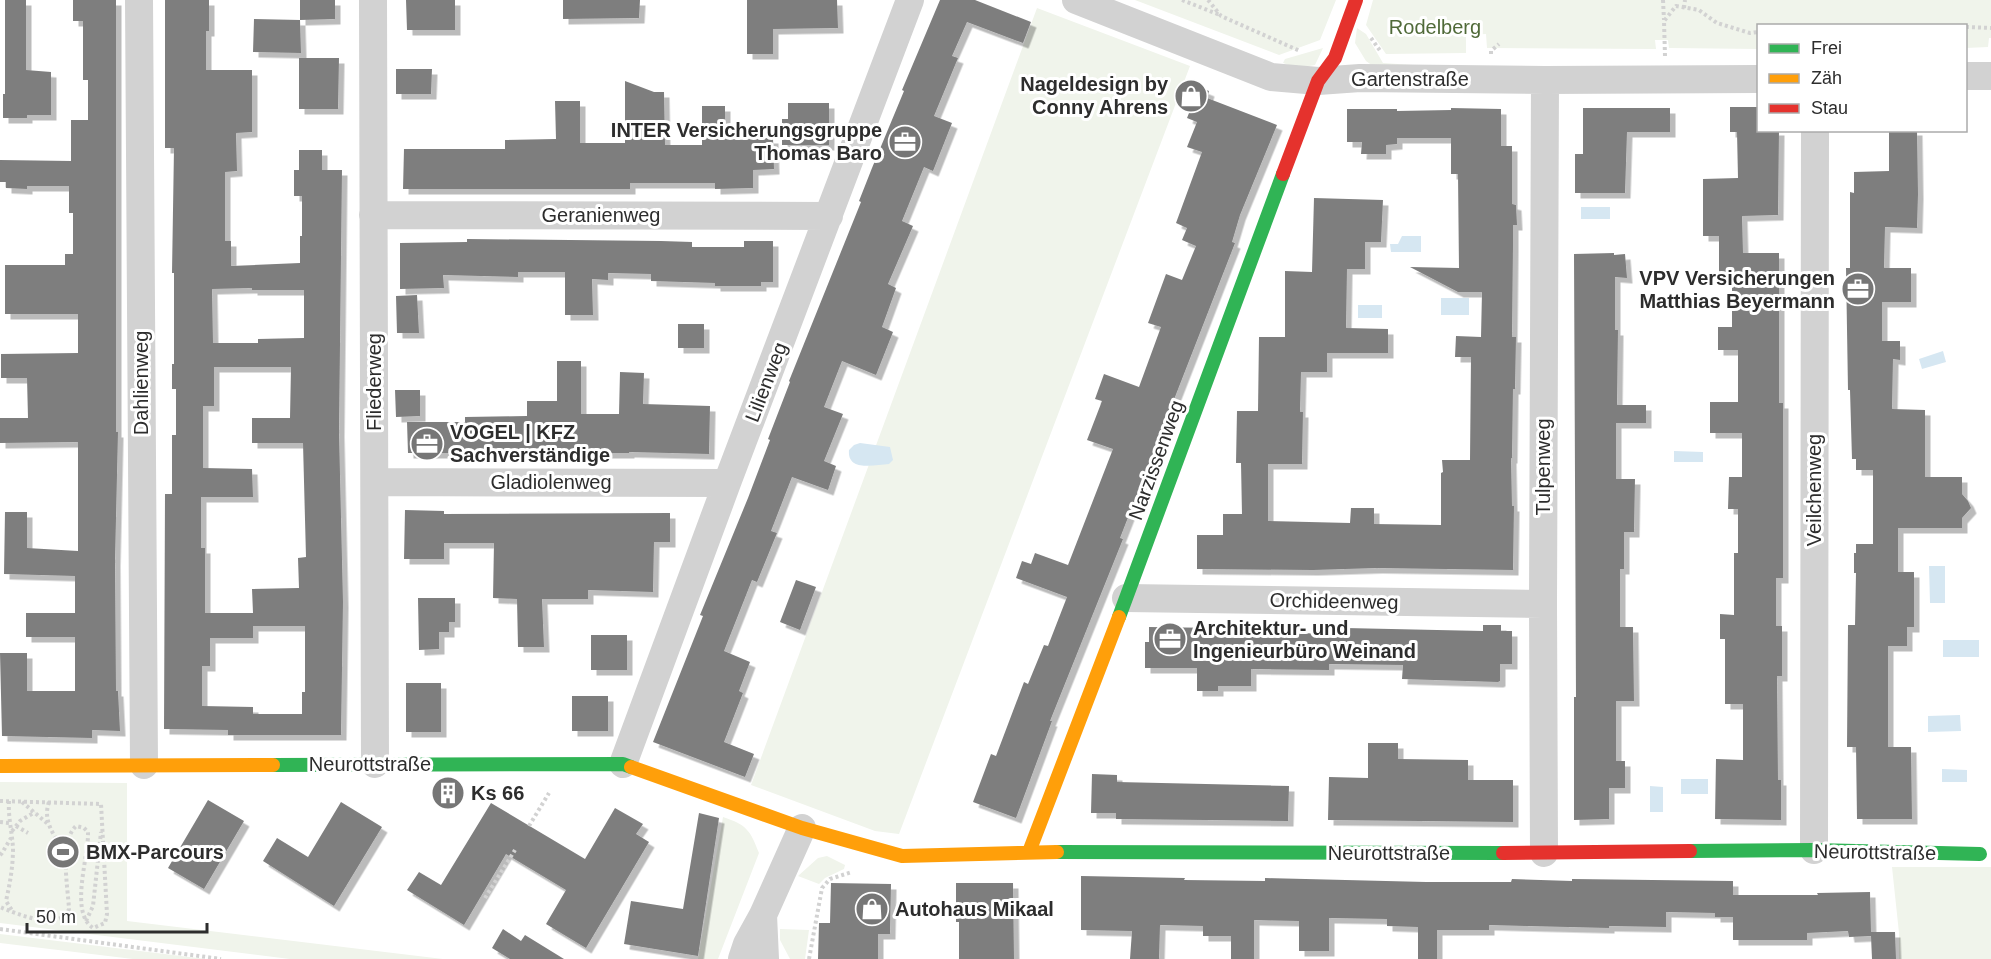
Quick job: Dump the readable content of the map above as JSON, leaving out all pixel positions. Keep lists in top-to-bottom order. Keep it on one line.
{"streets":{"street":["Gartenstraße","Geranienweg","Fliederweg","Lilienweg","Dahlienweg","Narzissenweg","Tulpenweg","Gladiolenweg","Veilchenweg","Orchideenweg","Neurottstraße"]},"crossings":[["Gartenstraße","Narzissenweg"],["Gartenstraße","Tulpenweg"],["Geranienweg","Fliederweg"],["Geranienweg","Lilienweg"],["Fliederweg","Gladiolenweg"],["Fliederweg","Neurottstraße"],["Lilienweg","Gladiolenweg"],["Lilienweg","Neurottstraße"],["Dahlienweg","Neurottstraße"],["Narzissenweg","Orchideenweg"],["Narzissenweg","Neurottstraße"],["Tulpenweg","Orchideenweg"],["Tulpenweg","Neurottstraße"],["Veilchenweg","Neurottstraße"]],"parks":["Rodelberg"],"places":{"shop":["Nageldesign by Conny Ahrens","Autohaus Mikaal"],"office":["INTER Versicherungsgruppe Thomas Baro","VPV Versicherungen Matthias Beyermann","VOGEL | KFZ Sachverständige","Architektur- und Ingenieurbüro Weinand"],"building":["Ks 66"],"sports":["BMX-Parcours"]},"legend":["Frei","Zäh","Stau"],"scale_bar":"50 m"}
